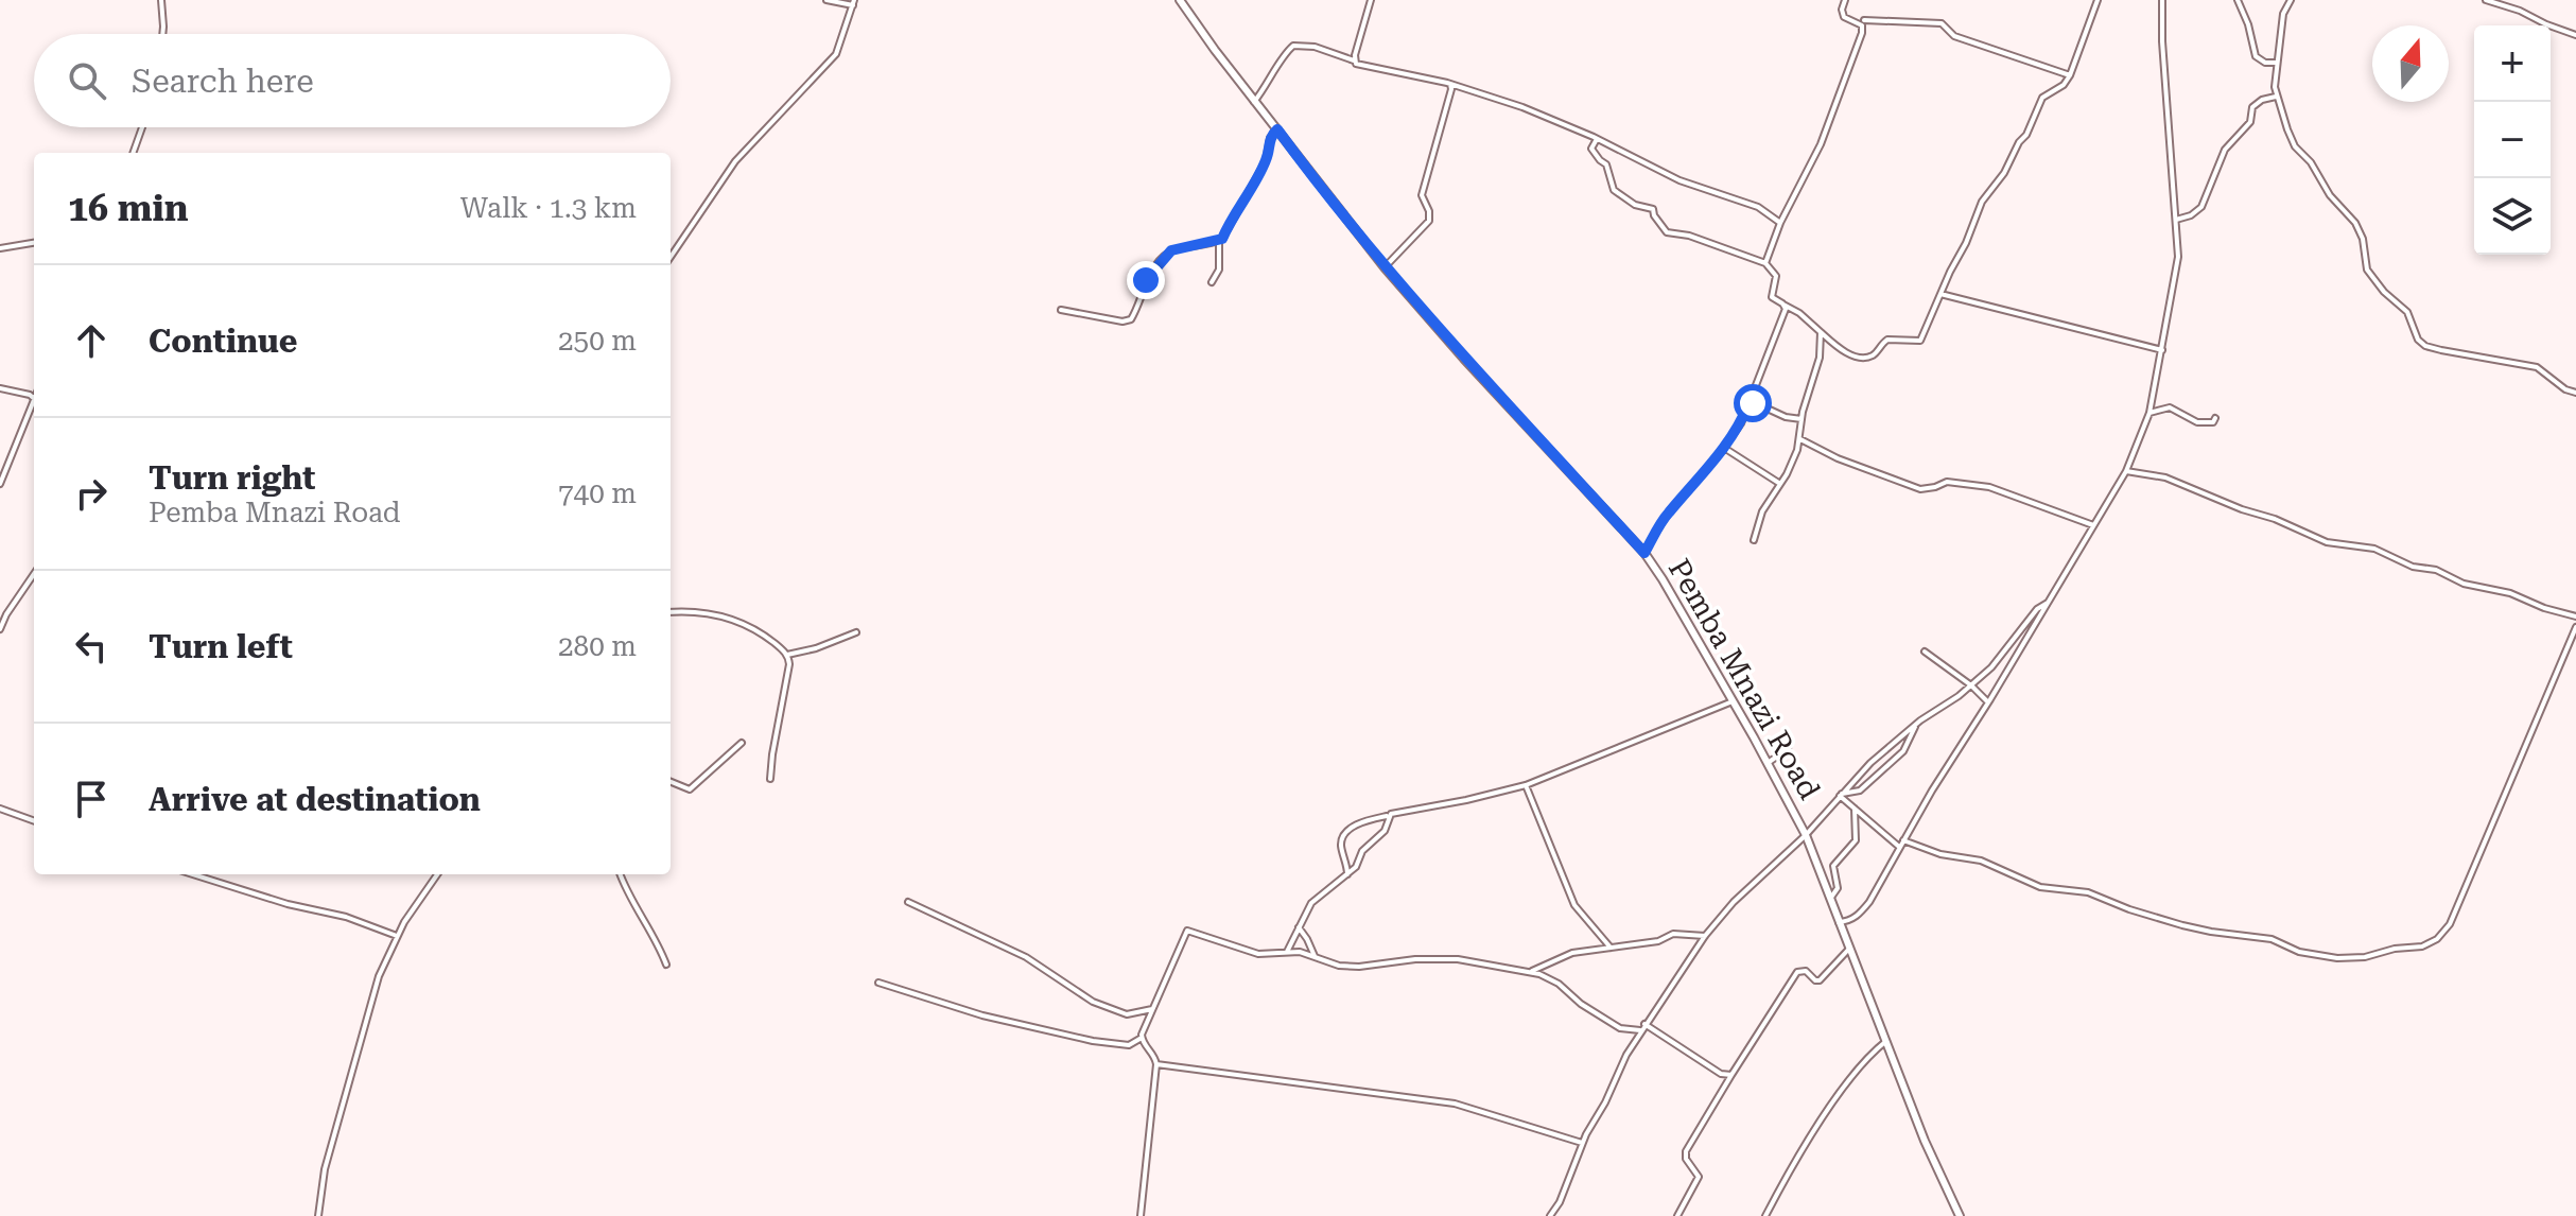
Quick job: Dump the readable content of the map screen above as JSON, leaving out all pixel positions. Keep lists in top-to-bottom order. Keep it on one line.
{"streets":{"main road":["Pemba Mnazi Road"]},"north":"top","page":{"map_buttons":["+","−"],"search":"Search here","heading":["16 min","Walk · 1.3 km"],"list":[["Continue","250 m"],["Turn right","Pemba Mnazi Road","740 m"],["Turn left","280 m"],"Arrive at destination"]}}
